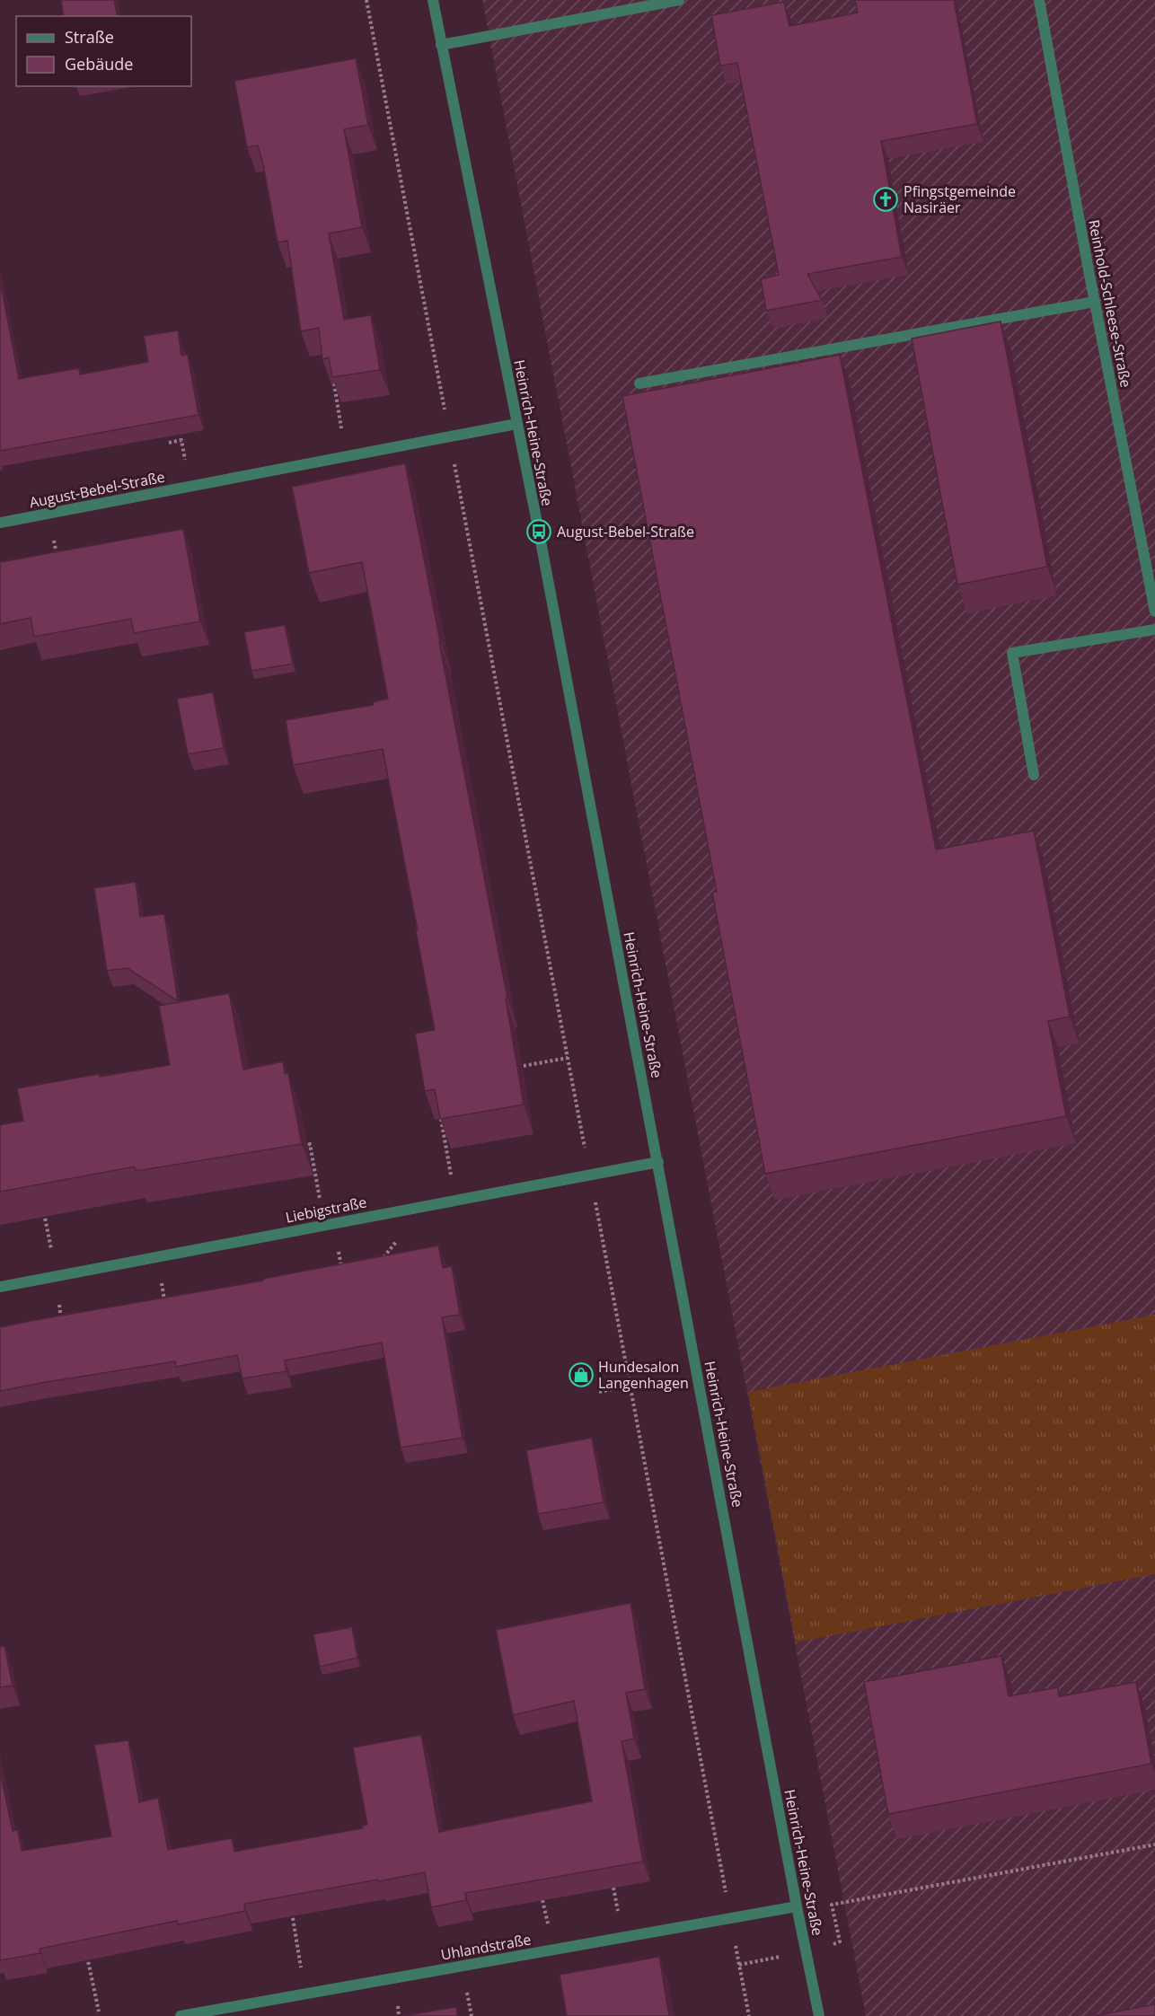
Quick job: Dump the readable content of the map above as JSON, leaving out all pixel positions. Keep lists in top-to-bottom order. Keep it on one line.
{"streets":{"street":["Reinhold-Schleese-Straße","Heinrich-Heine-Straße","August-Bebel-Straße","Liebigstraße","Uhlandstraße"]},"crossings":[["Heinrich-Heine-Straße","August-Bebel-Straße"],["Heinrich-Heine-Straße","Liebigstraße"],["Heinrich-Heine-Straße","Uhlandstraße"]],"places":{"church":["Pfingstgemeinde Nasiräer"],"bus stop":["August-Bebel-Straße"],"shop":["Hundesalon Langenhagen"]},"legend":["Straße","Gebäude"]}
